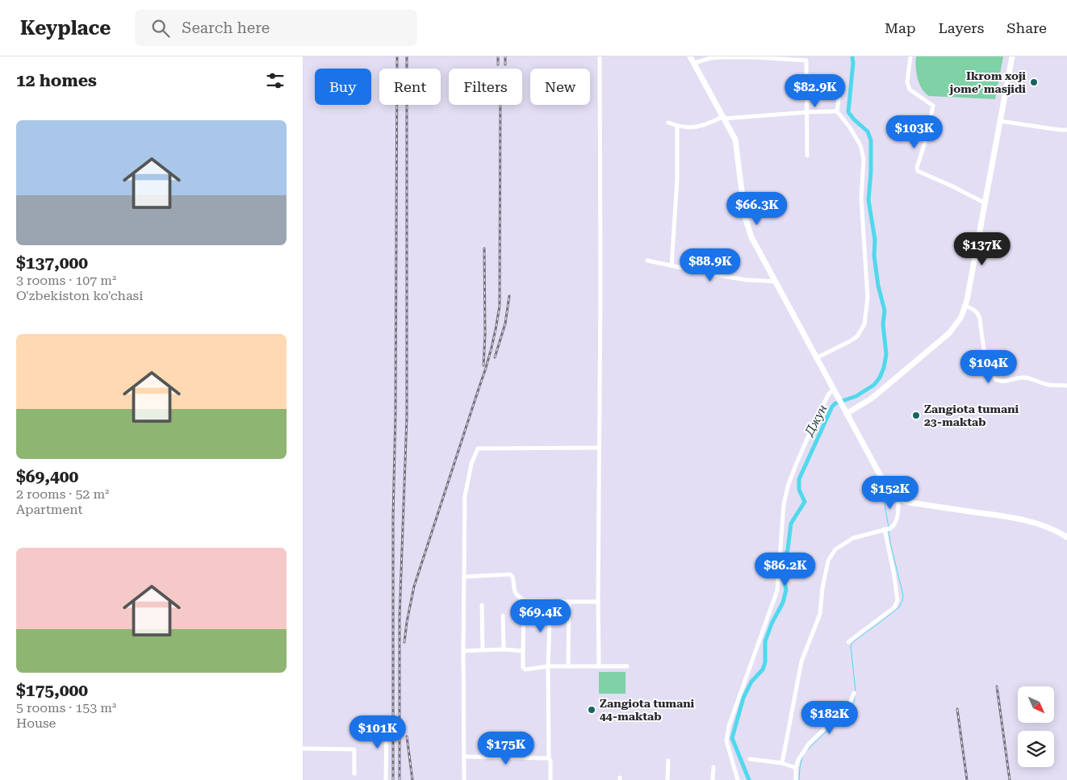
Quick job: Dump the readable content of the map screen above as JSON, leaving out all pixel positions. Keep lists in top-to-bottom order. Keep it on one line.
{"water":["Джун"],"places":["Ikrom xoji jome’ masjidi","Zangiota tumani 23-maktab","Zangiota tumani 44-maktab"],"north":"bottom right","page":{"header":"Keyplace","search":"Search here","nav":["Map","Layers","Share"],"heading":"12 homes","chip":["Buy","Rent","Filters","New"],"price":["$82.9K","$103K","$66.3K","$137K","$88.9K","$104K","$152K","$86.2K","$69.4K","$182K","$101K","$175K"],"list":[{"name":"$137,000","note":"3 rooms · 107 m² · O'zbekiston ko'chasi"},{"name":"$69,400","note":"2 rooms · 52 m² · Apartment"},{"name":"$175,000","note":"5 rooms · 153 m² · House"}]}}
